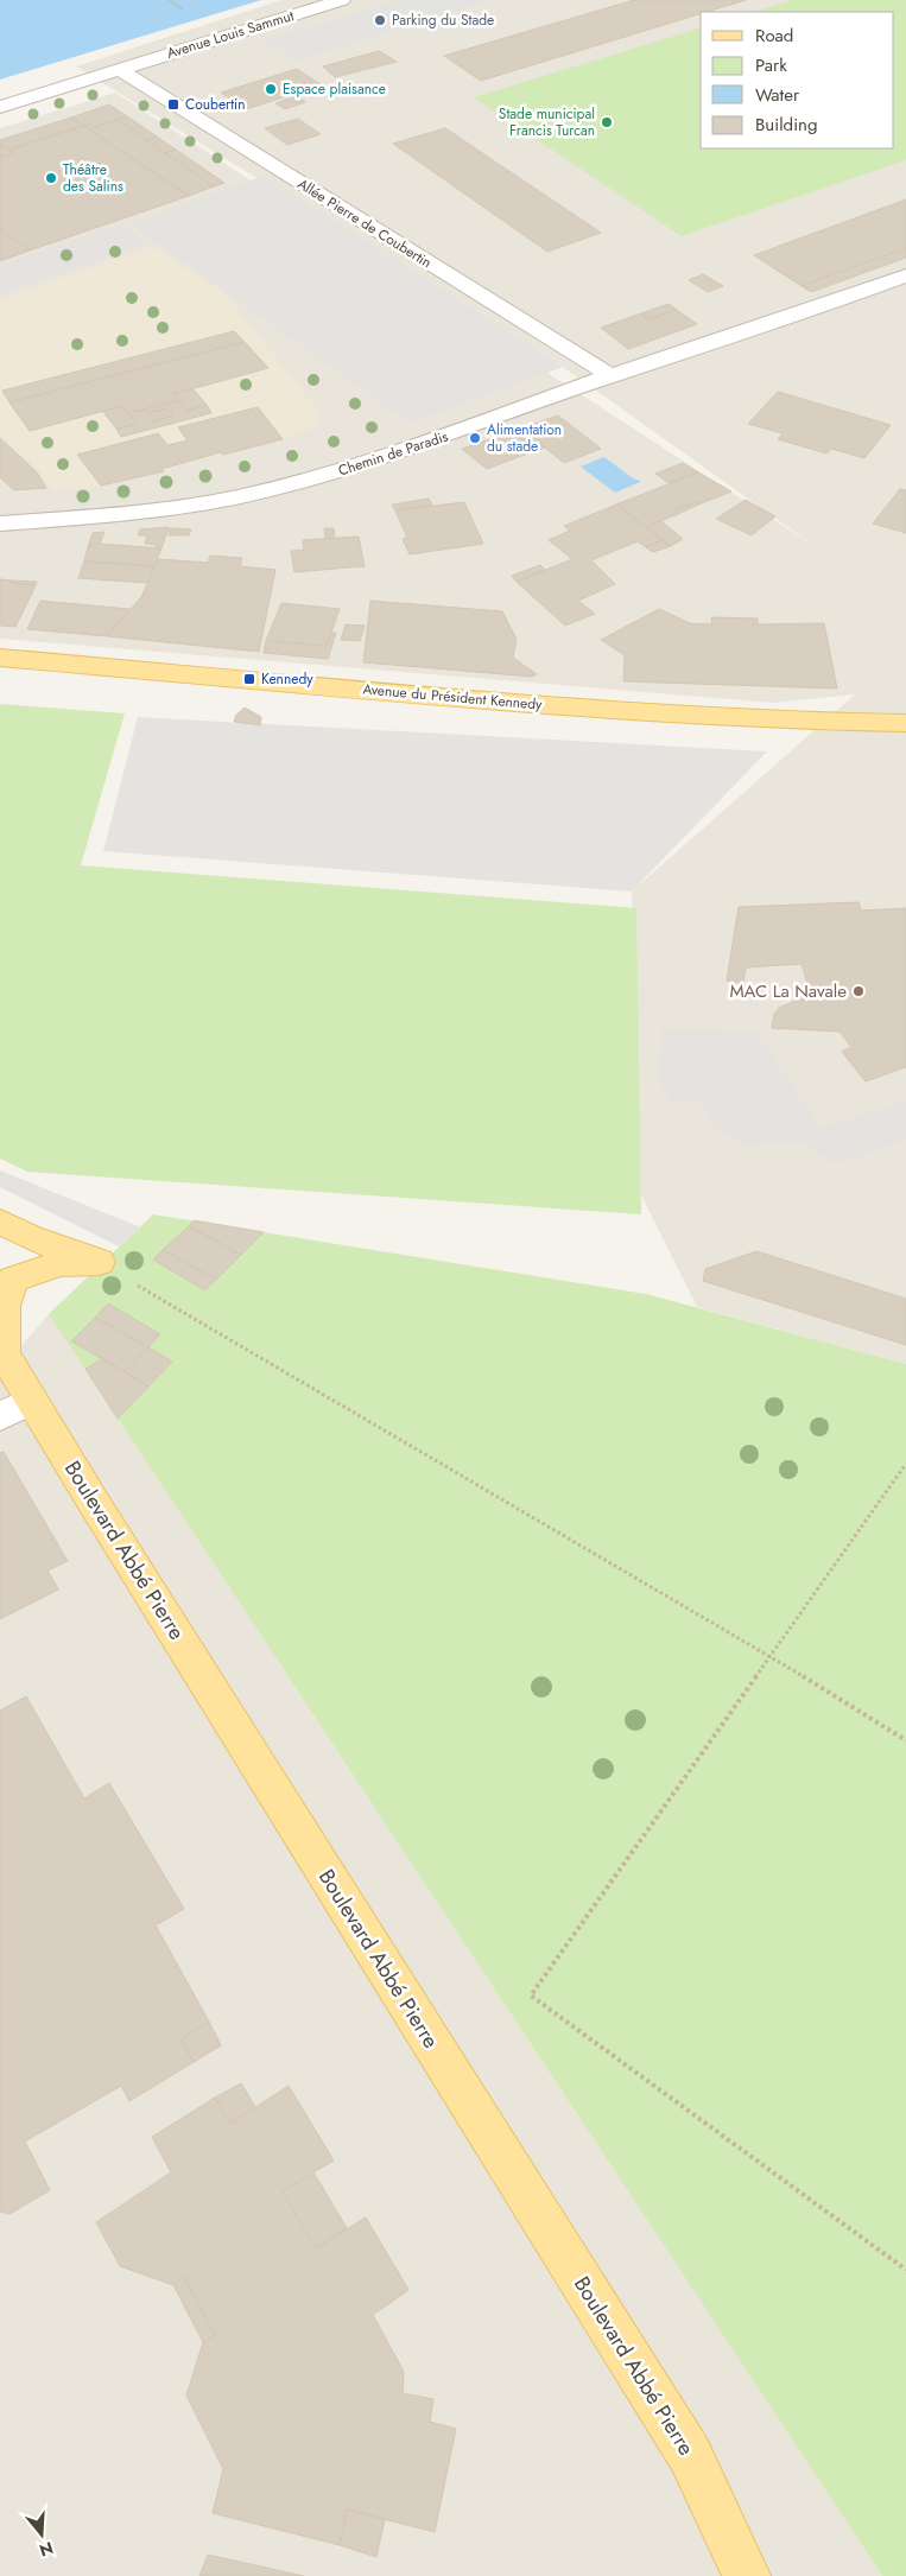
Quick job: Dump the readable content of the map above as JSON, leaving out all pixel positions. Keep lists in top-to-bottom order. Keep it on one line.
{"streets":{"main road":["Avenue du Président Kennedy","Boulevard Abbé Pierre"],"street":["Avenue Louis Sammut","Allée Pierre de Coubertin","Chemin de Paradis"]},"crossings":[["Avenue Louis Sammut","Allée Pierre de Coubertin"],["Allée Pierre de Coubertin","Chemin de Paradis"]],"places":{"other":["Parking du Stade","Espace plaisance","Stade municipal Francis Turcan","Théâtre des Salins","Alimentation du stade","MAC La Navale"],"transit":["Coubertin","Kennedy"]},"legend":["Road","Park","Water","Building"],"north":"bottom"}
